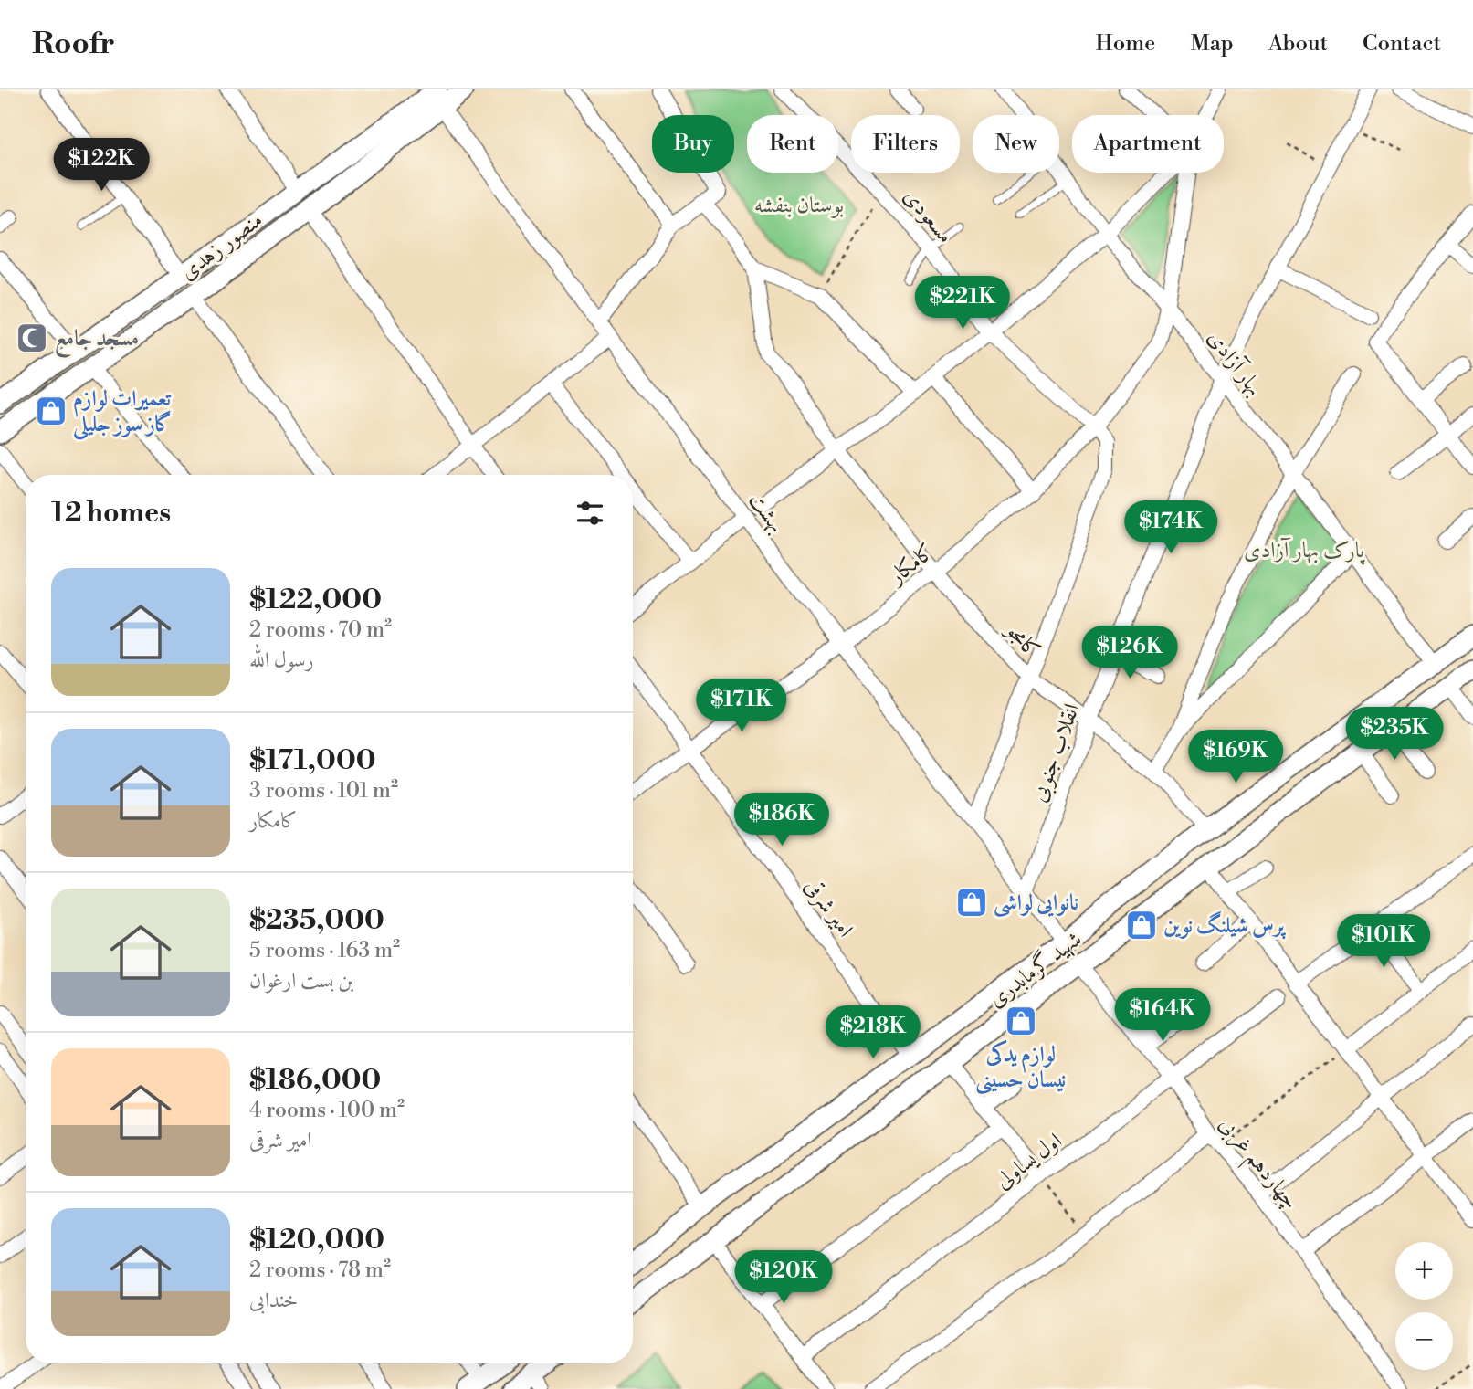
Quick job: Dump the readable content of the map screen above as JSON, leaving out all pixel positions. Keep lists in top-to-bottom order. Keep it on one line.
{"streets":{"main road":["منصور زهدی","شهید گرمابدری"],"street":["مسعودی","بهار آزادی","بهشت","کامکار","کامجو","انقلاب جنوبی","امیر شرقی","اول یساولی","چهاردهم غربی"]},"crossings":[["مسعودی","کامکار"],["منصور زهدی","بهشت"],["بهار آزادی","کامکار"],["بهار آزادی","انقلاب جنوبی"],["بهار آزادی","شهید گرمابدری"],["بهشت","کامکار"],["بهشت","انقلاب جنوبی"],["بهشت","شهید گرمابدری"],["کامکار","کامجو"],["کامکار","امیر شرقی"],["کامجو","انقلاب جنوبی"],["کامجو","شهید گرمابدری"],["امیر شرقی","شهید گرمابدری"],["شهید گرمابدری","چهاردهم غربی"],["اول یساولی","چهاردهم غربی"]],"parks":["بوستان بنفشه","پارک بهار آزادی"],"places":{"mosque":["مسجد جامع"],"shop":["تعمیرات لوازم گاز سوز جلیلی","نانوایی لواشی","پرس شیلنگ نوین","لوازم یدکی نیسان حسینی"]},"page":{"header":"Roofr","nav":["Home","Map","About","Contact"],"chip":["Buy","Rent","Filters","New","Apartment"],"price":["$122K","$221K","$174K","$126K","$171K","$235K","$169K","$186K","$101K","$164K","$218K","$120K"],"heading":"12 homes","list":[{"name":"$122,000","note":"2 rooms · 70 m² · رسول الله"},{"name":"$171,000","note":"3 rooms · 101 m² · کامکار"},{"name":"$235,000","note":"5 rooms · 163 m² · بن بست ارغوان"},{"name":"$186,000","note":"4 rooms · 100 m² · امیر شرقی"},{"name":"$120,000","note":"2 rooms · 78 m² · خندابی"}],"map_buttons":["+","−"]}}
